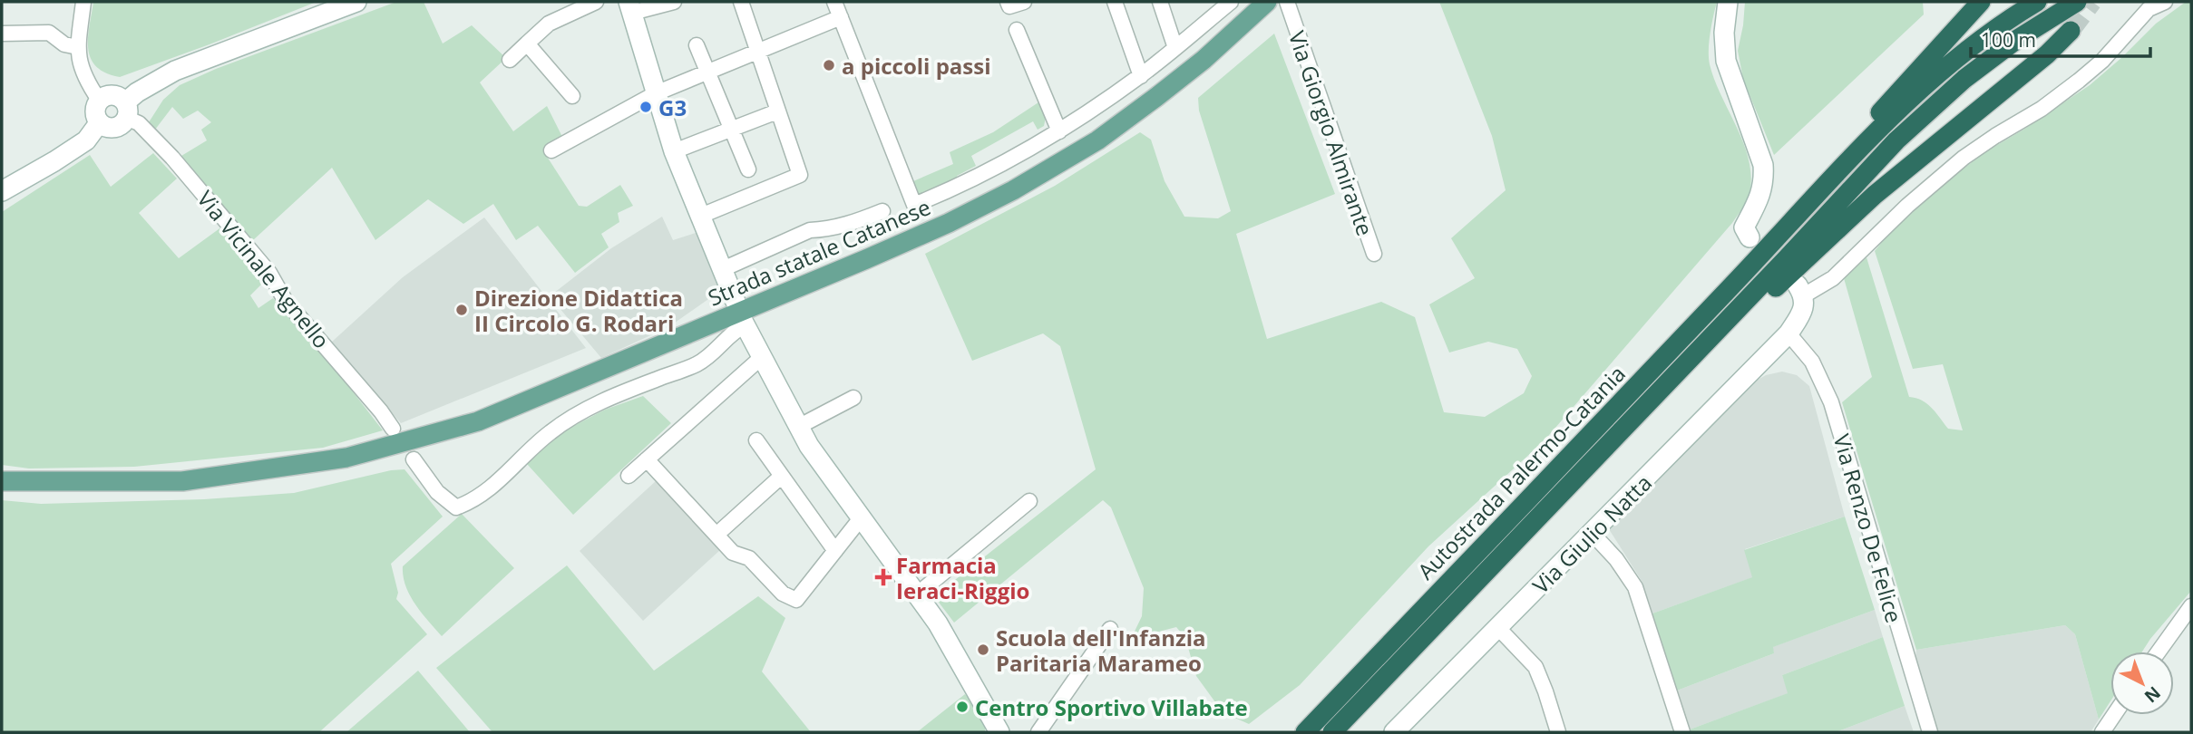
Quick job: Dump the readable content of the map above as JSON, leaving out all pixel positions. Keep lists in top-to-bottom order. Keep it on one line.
{"streets":{"highway":["Autostrada Palermo-Catania"],"main road":["Strada statale Catanese"],"street":["Via Giorgio Almirante","Via Vicinale Agnello","Via Renzo De Felice","Via Giulio Natta"]},"crossings":[["Via Renzo De Felice","Via Giulio Natta"]],"places":{"other":["a piccoli passi","G3","Direzione Didattica II Circolo G. Rodari","Scuola dell'Infanzia Paritaria Marameo","Centro Sportivo Villabate"],"health":["Farmacia Ieraci-Riggio"]},"scale_bar":"100 m","north":"bottom right"}
